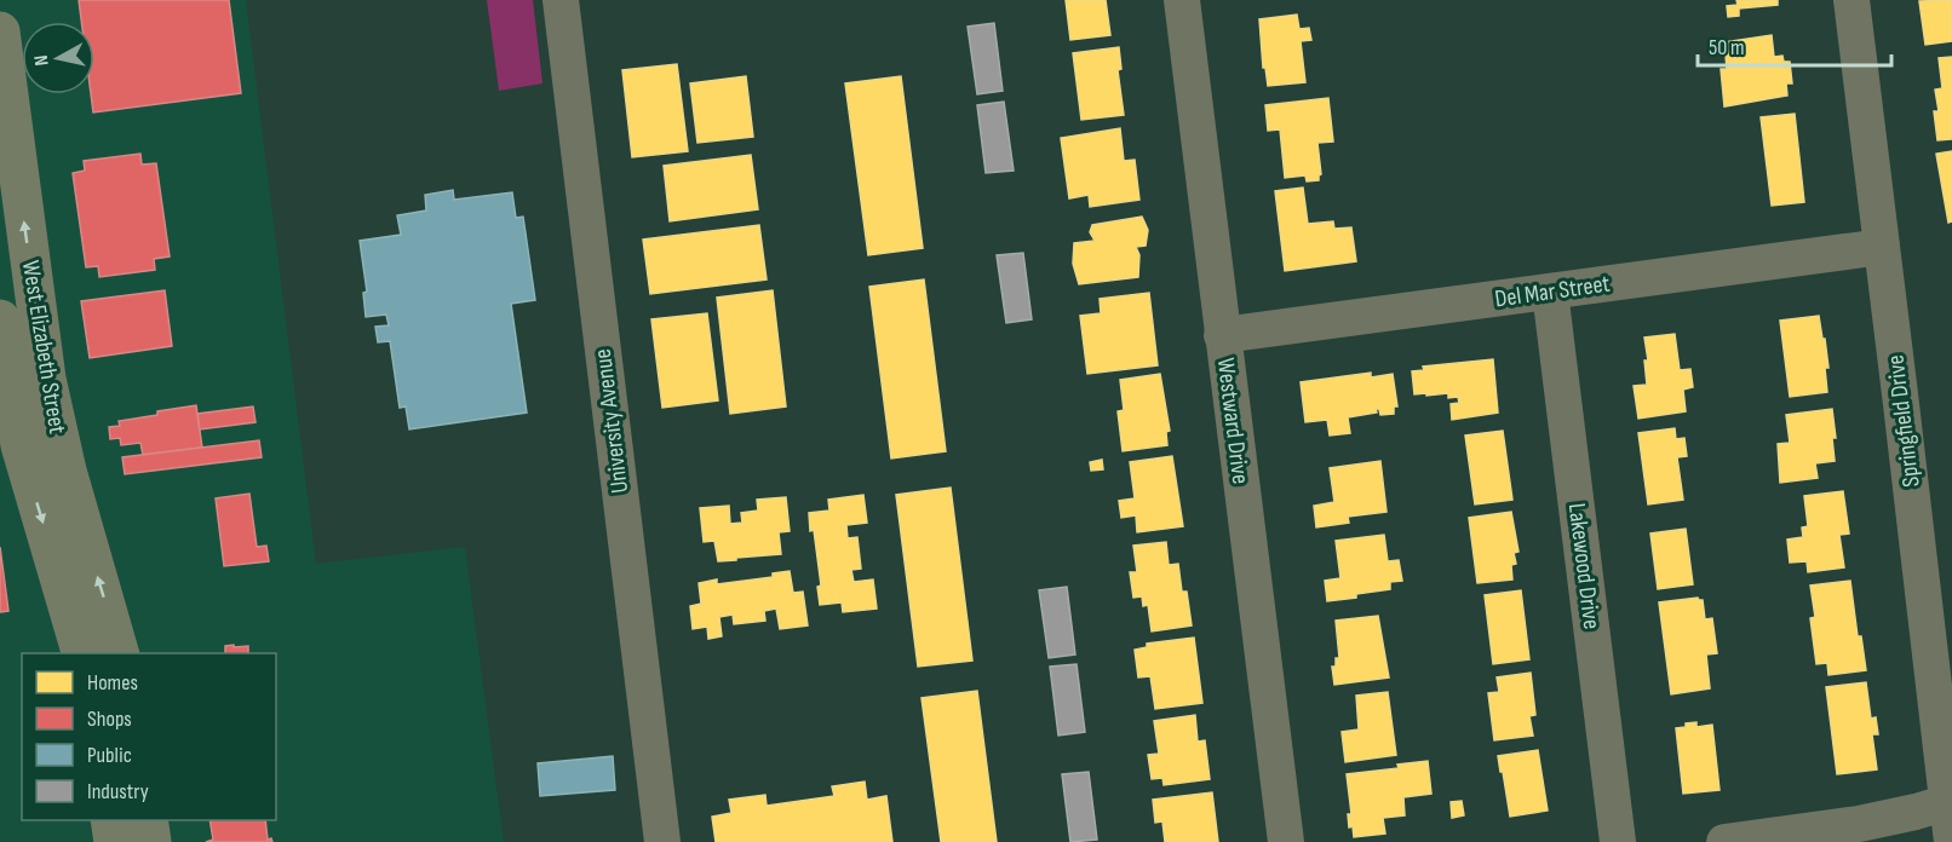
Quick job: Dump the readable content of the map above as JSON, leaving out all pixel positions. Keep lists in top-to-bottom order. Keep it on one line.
{"streets":{"main road":["West Elizabeth Street"],"street":["Del Mar Street","University Avenue","Westward Drive","Springfield Drive","Lakewood Drive"]},"crossings":[["Del Mar Street","Westward Drive"],["Del Mar Street","Springfield Drive"],["Del Mar Street","Lakewood Drive"]],"legend":["Homes","Shops","Public","Industry"],"scale_bar":"50 m","north":"left"}
